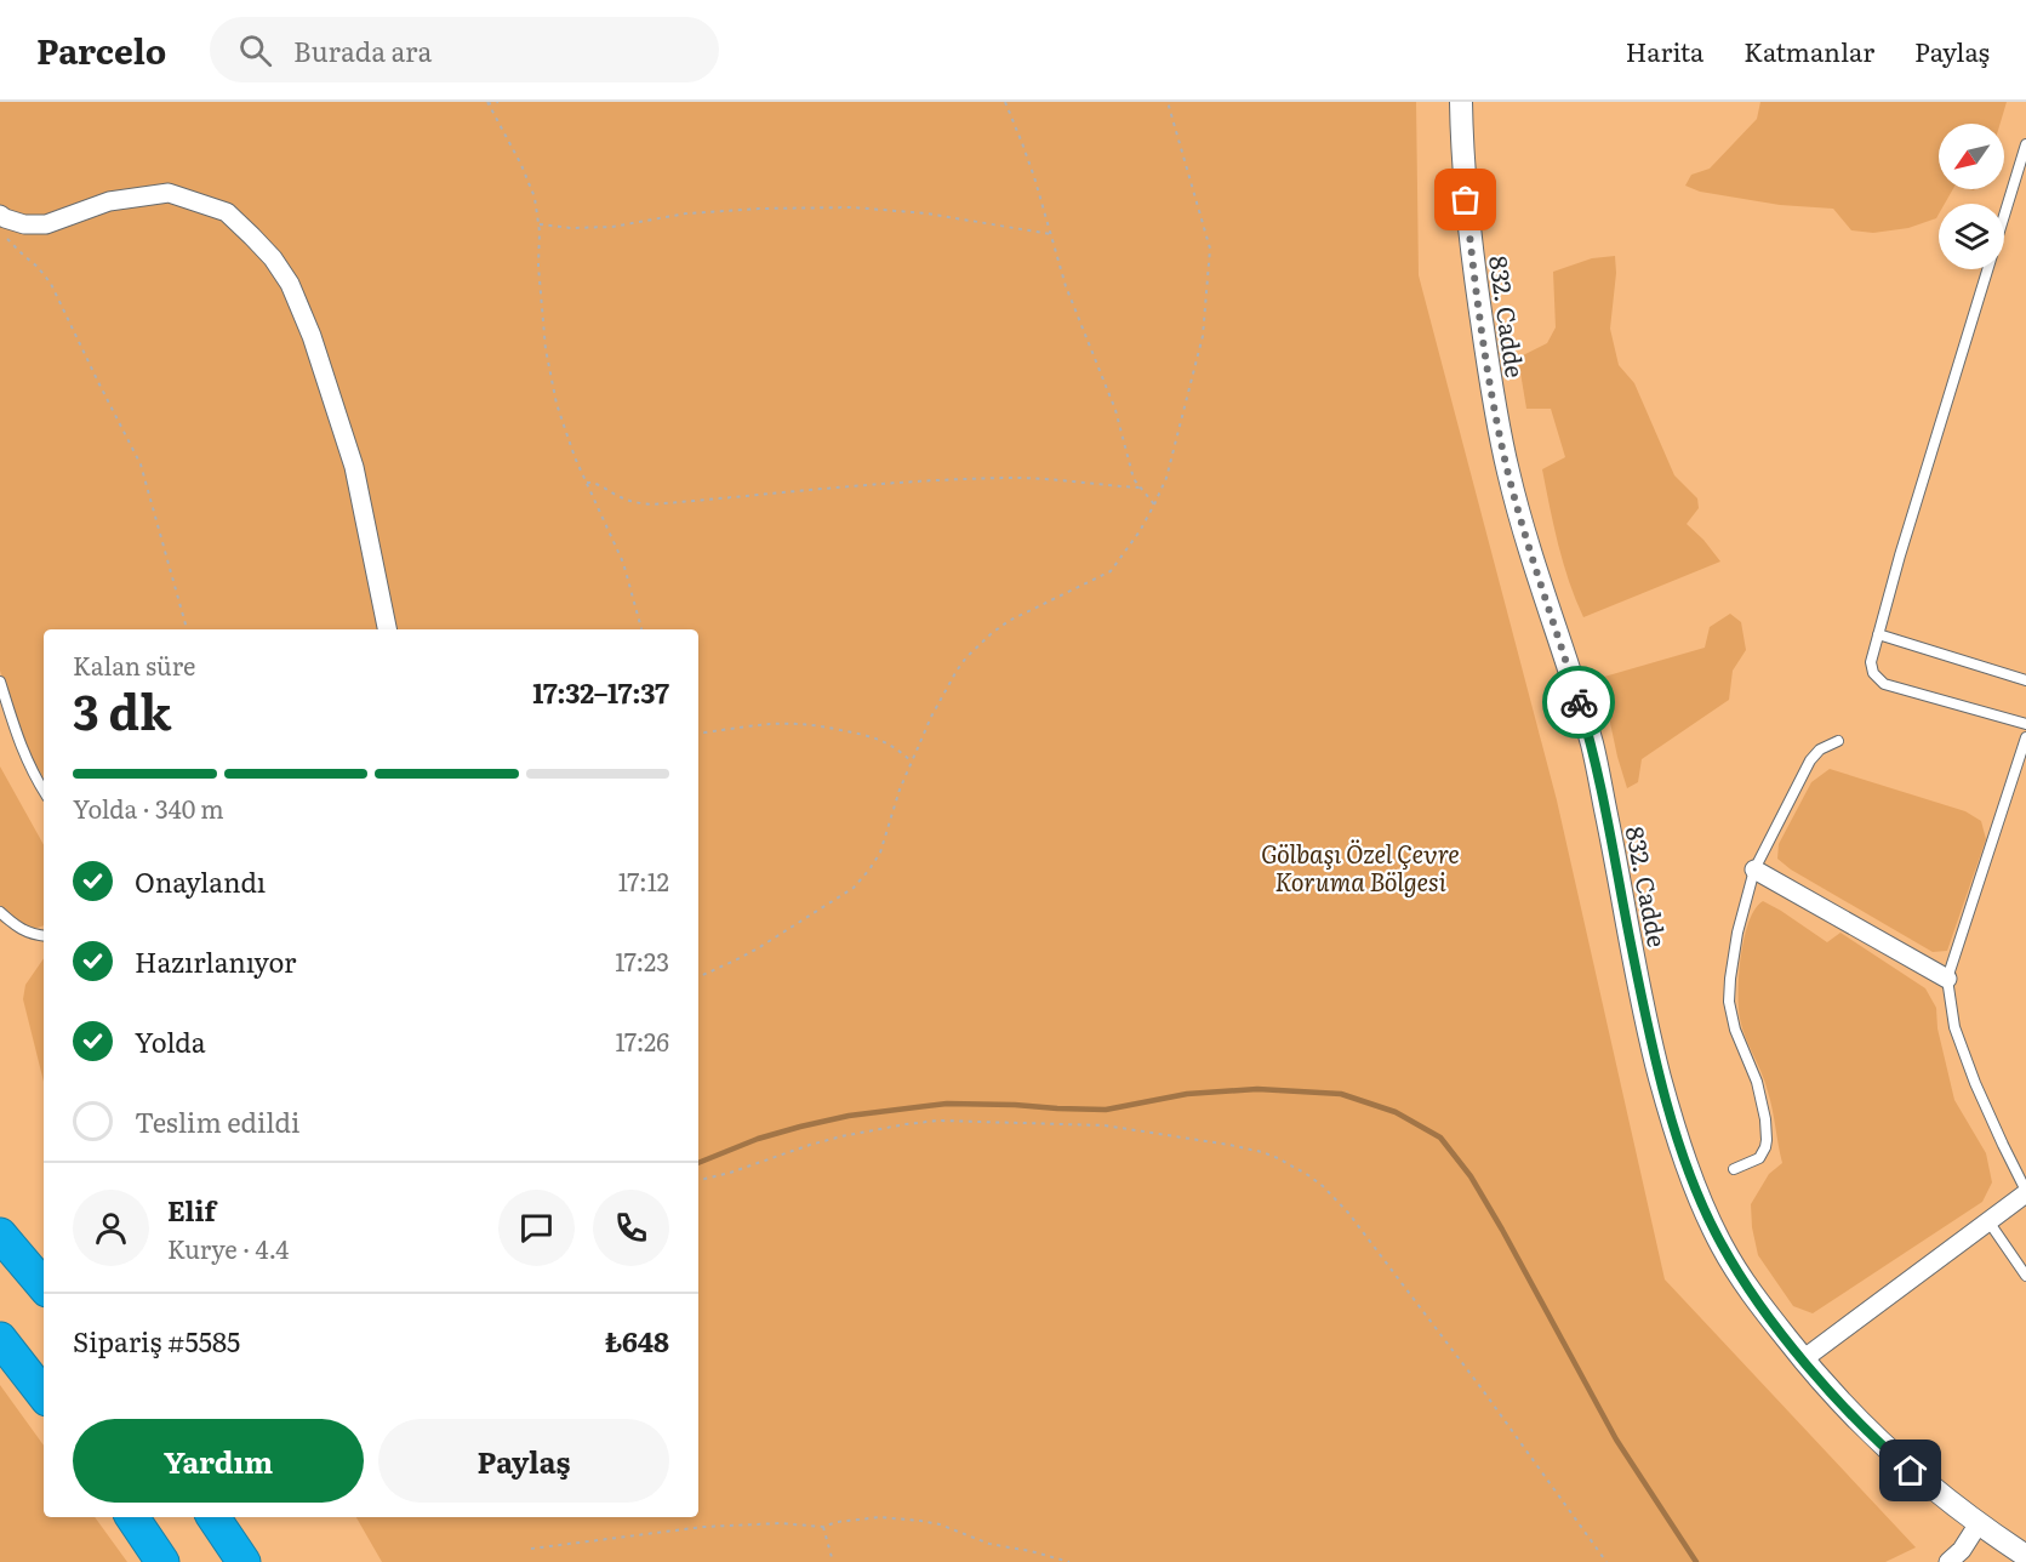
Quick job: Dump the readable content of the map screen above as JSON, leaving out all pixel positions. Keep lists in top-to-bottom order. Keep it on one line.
{"streets":{"street":["832. Cadde"]},"parks":["Gölbaşı Özel Çevre Koruma Bölgesi"],"north":"bottom left","page":{"header":"Parcelo","search":"Burada ara","nav":["Harita","Katmanlar","Paylaş"],"heading":["3 dk","Kalan süre","17:32–17:37"],"panel":["Elif","Kurye · 4.4","Sipariş #5585","₺648"],"bar":"Yolda · 340 m","list":[["Onaylandı","17:12"],["Hazırlanıyor","17:23"],["Yolda","17:26"],"Teslim edildi"],"buttons":["Yardım","Paylaş"]}}
